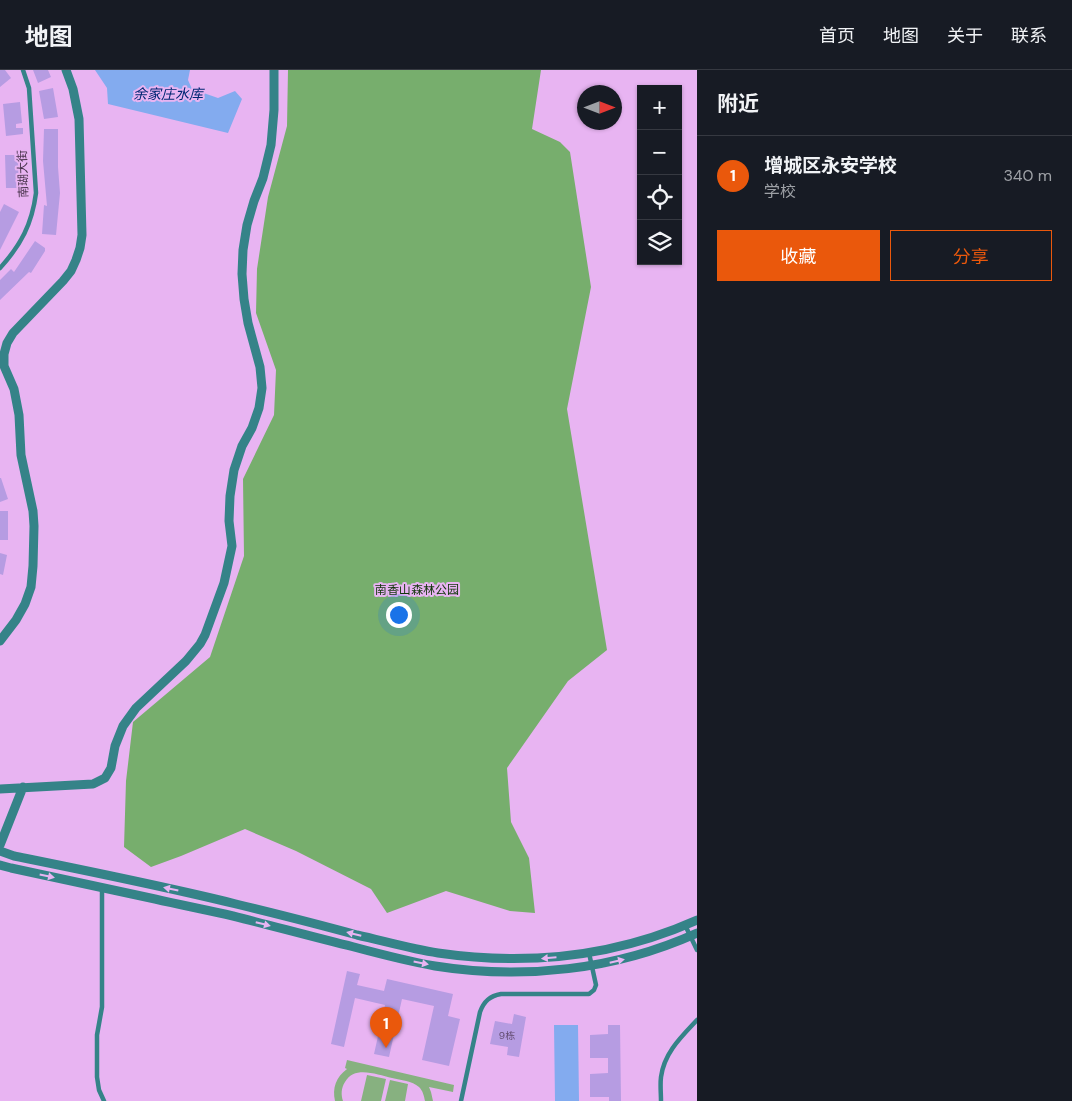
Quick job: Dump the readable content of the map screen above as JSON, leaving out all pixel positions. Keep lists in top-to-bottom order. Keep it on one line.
{"streets":{"lane":["南瑚大街"]},"water":["余家庄水库"],"parks":["南香山森林公园"],"house_numbers":["9栋"],"north":"right","page":{"header":"地图","nav":["首页","地图","关于","联系"],"heading":"附近","map_buttons":["+","−"],"list":[{"mark":"1","name":"增城区永安学校","note":"学校","value":"340 m"}],"buttons":["收藏","分享"],"pins":"1"}}
